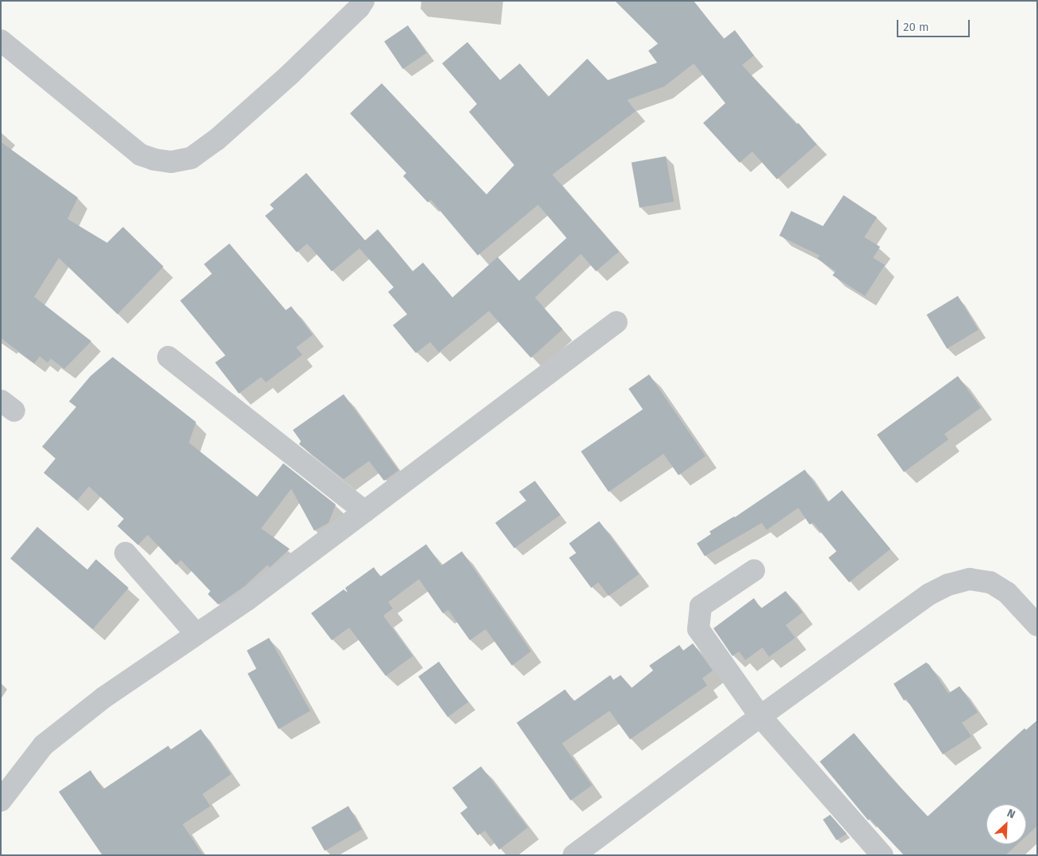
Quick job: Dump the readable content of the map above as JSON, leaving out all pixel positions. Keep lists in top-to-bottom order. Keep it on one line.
{"scale_bar":"20 m","north":"top right"}
